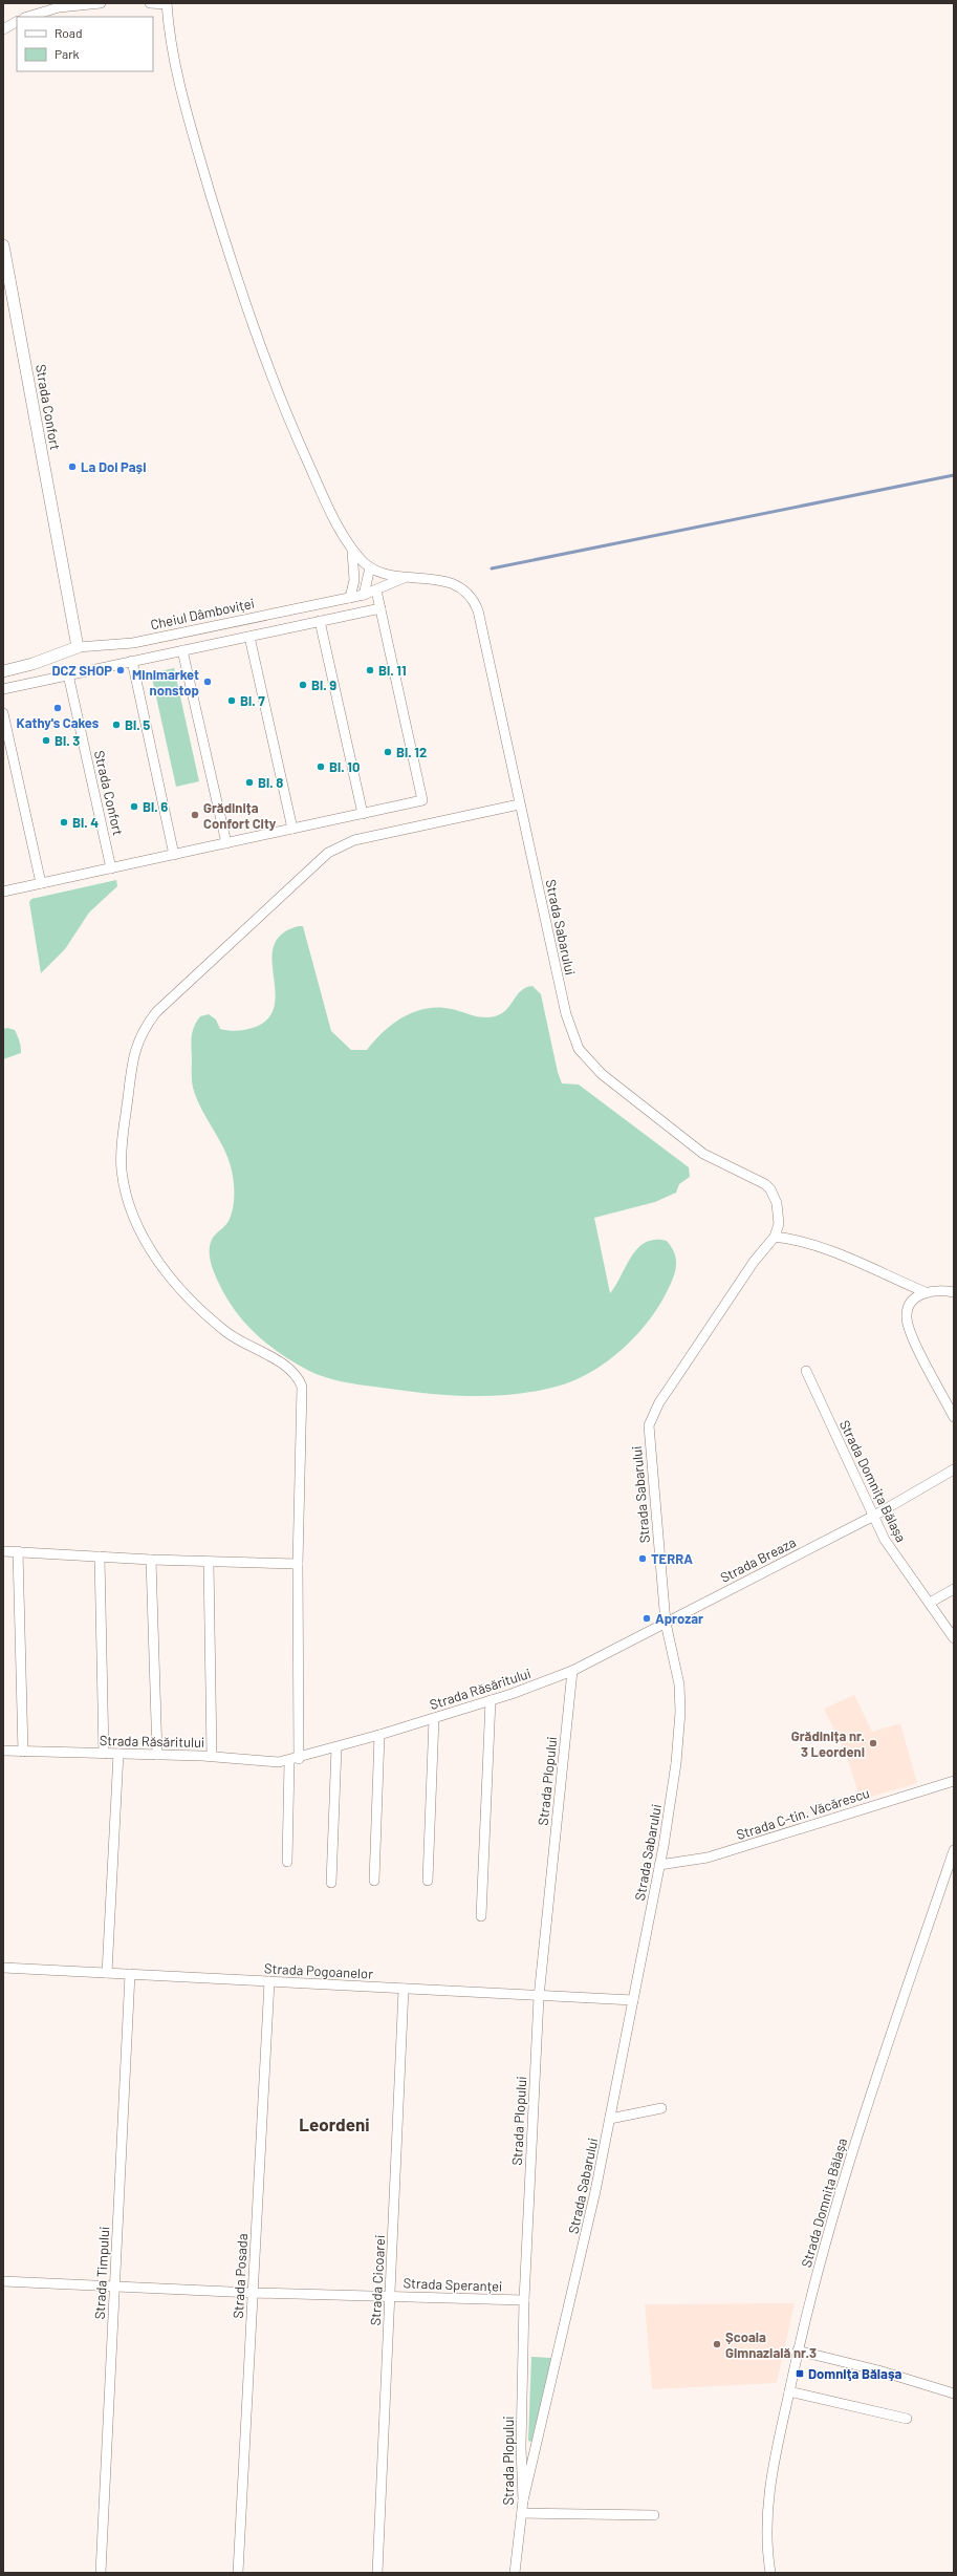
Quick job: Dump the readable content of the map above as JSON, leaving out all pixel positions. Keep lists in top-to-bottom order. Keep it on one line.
{"streets":{"street":["Strada Confort","Cheiul Dâmboviței","Strada Sabarului","Strada Domnița Bălașa","Strada Breaza","Strada Răsăritului","Strada Plopului","Strada C-tin. Văcărescu","Strada Pogoanelor","Strada Timpului","Strada Posada","Strada Cicoarei","Strada Speranței"]},"crossings":[["Strada Confort","Cheiul Dâmboviței"],["Cheiul Dâmboviței","Strada Sabarului"],["Strada Sabarului","Strada Breaza"],["Strada Sabarului","Strada Plopului"],["Strada Sabarului","Strada C-tin. Văcărescu"],["Strada Sabarului","Strada Pogoanelor"],["Strada Domnița Bălașa","Strada Breaza"],["Strada Breaza","Strada Răsăritului"],["Strada Breaza","Strada Plopului"],["Strada Răsăritului","Strada Plopului"],["Strada Plopului","Strada Pogoanelor"],["Strada Plopului","Strada Speranței"],["Strada Pogoanelor","Strada Timpului"],["Strada Pogoanelor","Strada Posada"],["Strada Pogoanelor","Strada Cicoarei"],["Strada Timpului","Strada Speranței"],["Strada Posada","Strada Speranței"],["Strada Cicoarei","Strada Speranței"]],"districts":["Leordeni"],"places":{"other":["La Doi Pași","DCZ SHOP","Bl. 11","Minimarket nonstop","Bl. 9","Bl. 7","Kathy's Cakes","Bl. 5","Bl. 3","Bl. 12","Bl. 10","Bl. 8","Bl. 6","Grădinița Confort City","Bl. 4","TERRA","Aprozar","Grădinița nr. 3 Leordeni","Școala Gimnazială nr.3"],"transit":["Domniţa Bălaşa"]},"legend":["Road","Park"]}
